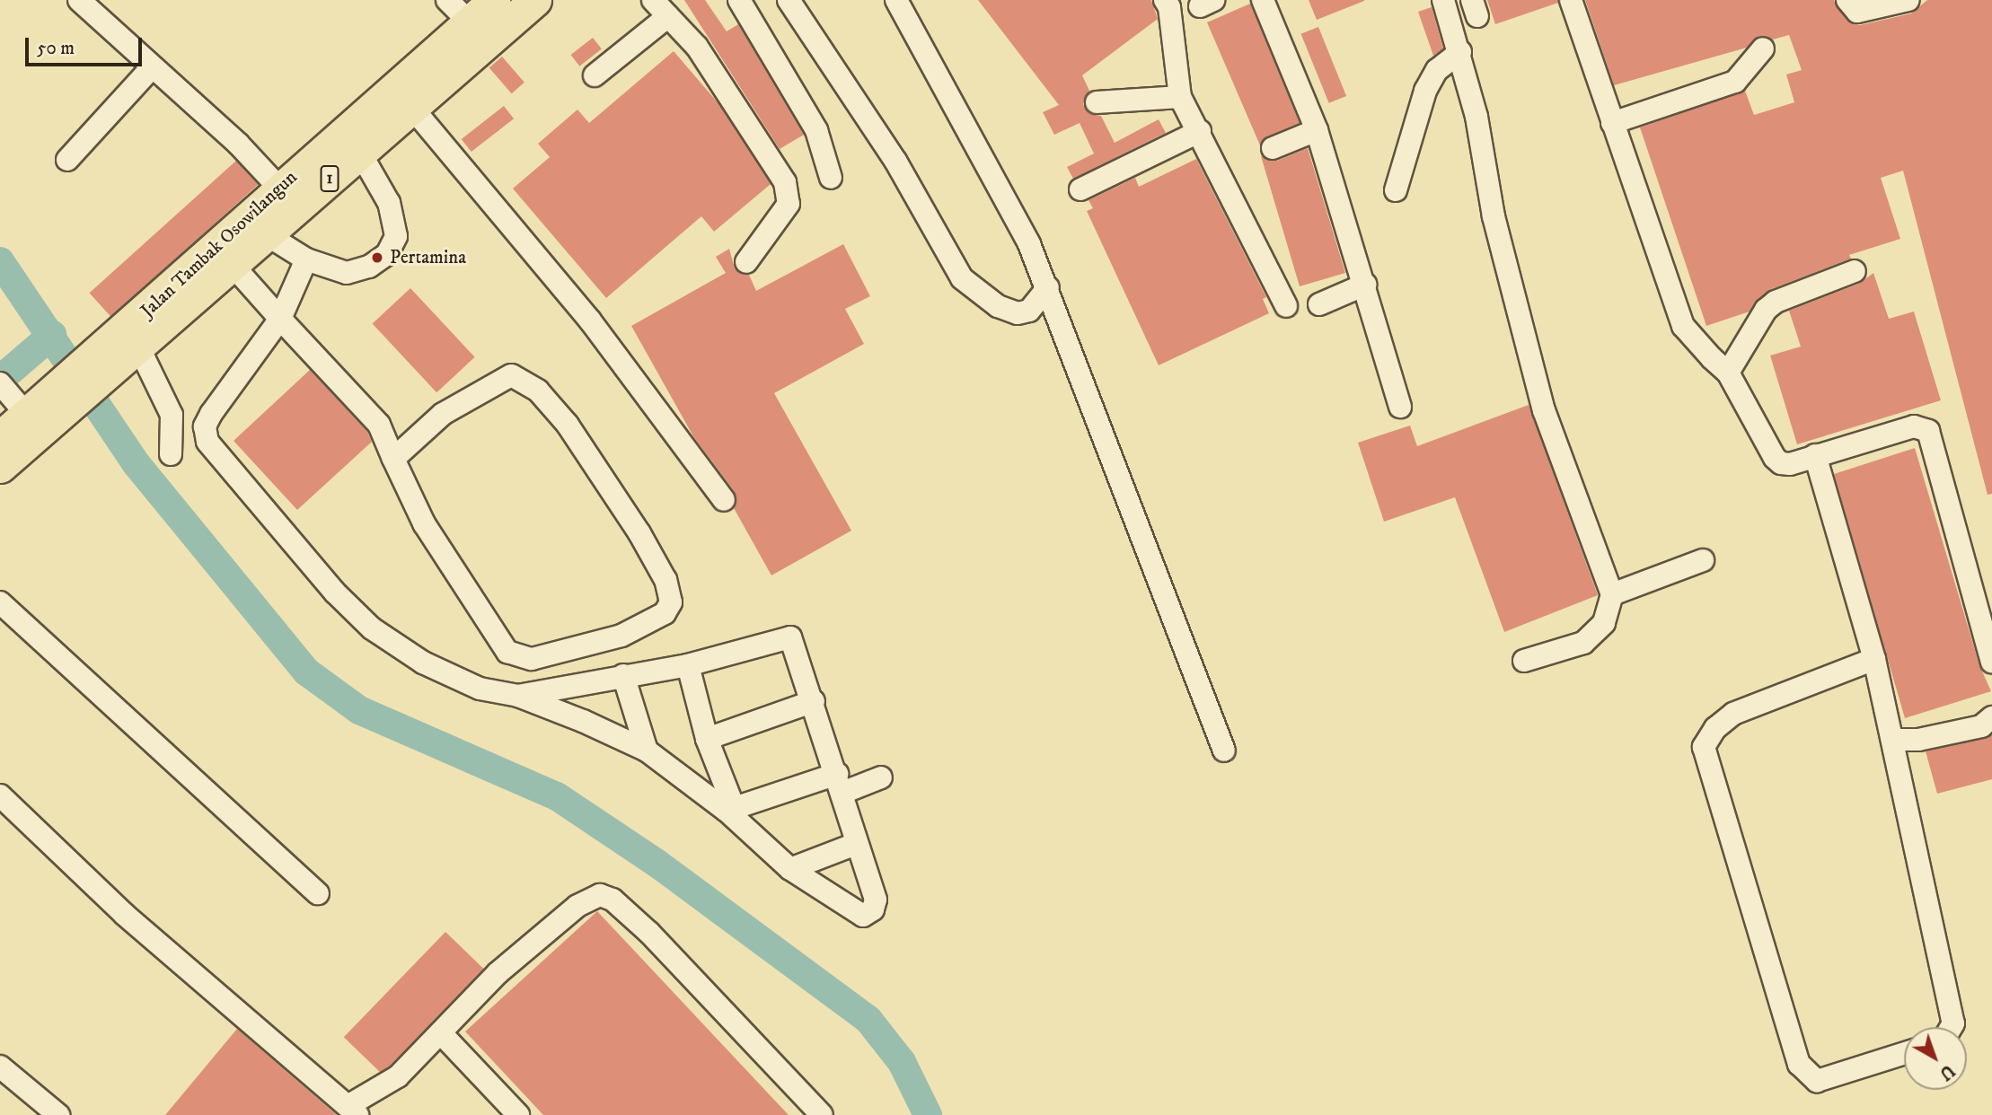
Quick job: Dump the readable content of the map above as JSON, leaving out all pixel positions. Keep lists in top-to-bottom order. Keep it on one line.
{"streets":{"highway":["1","Jalan Tambak Osowilangun"]},"crossings":[["1","Jalan Tambak Osowilangun"]],"places":["Pertamina"],"scale_bar":"50 m","north":"bottom right"}
